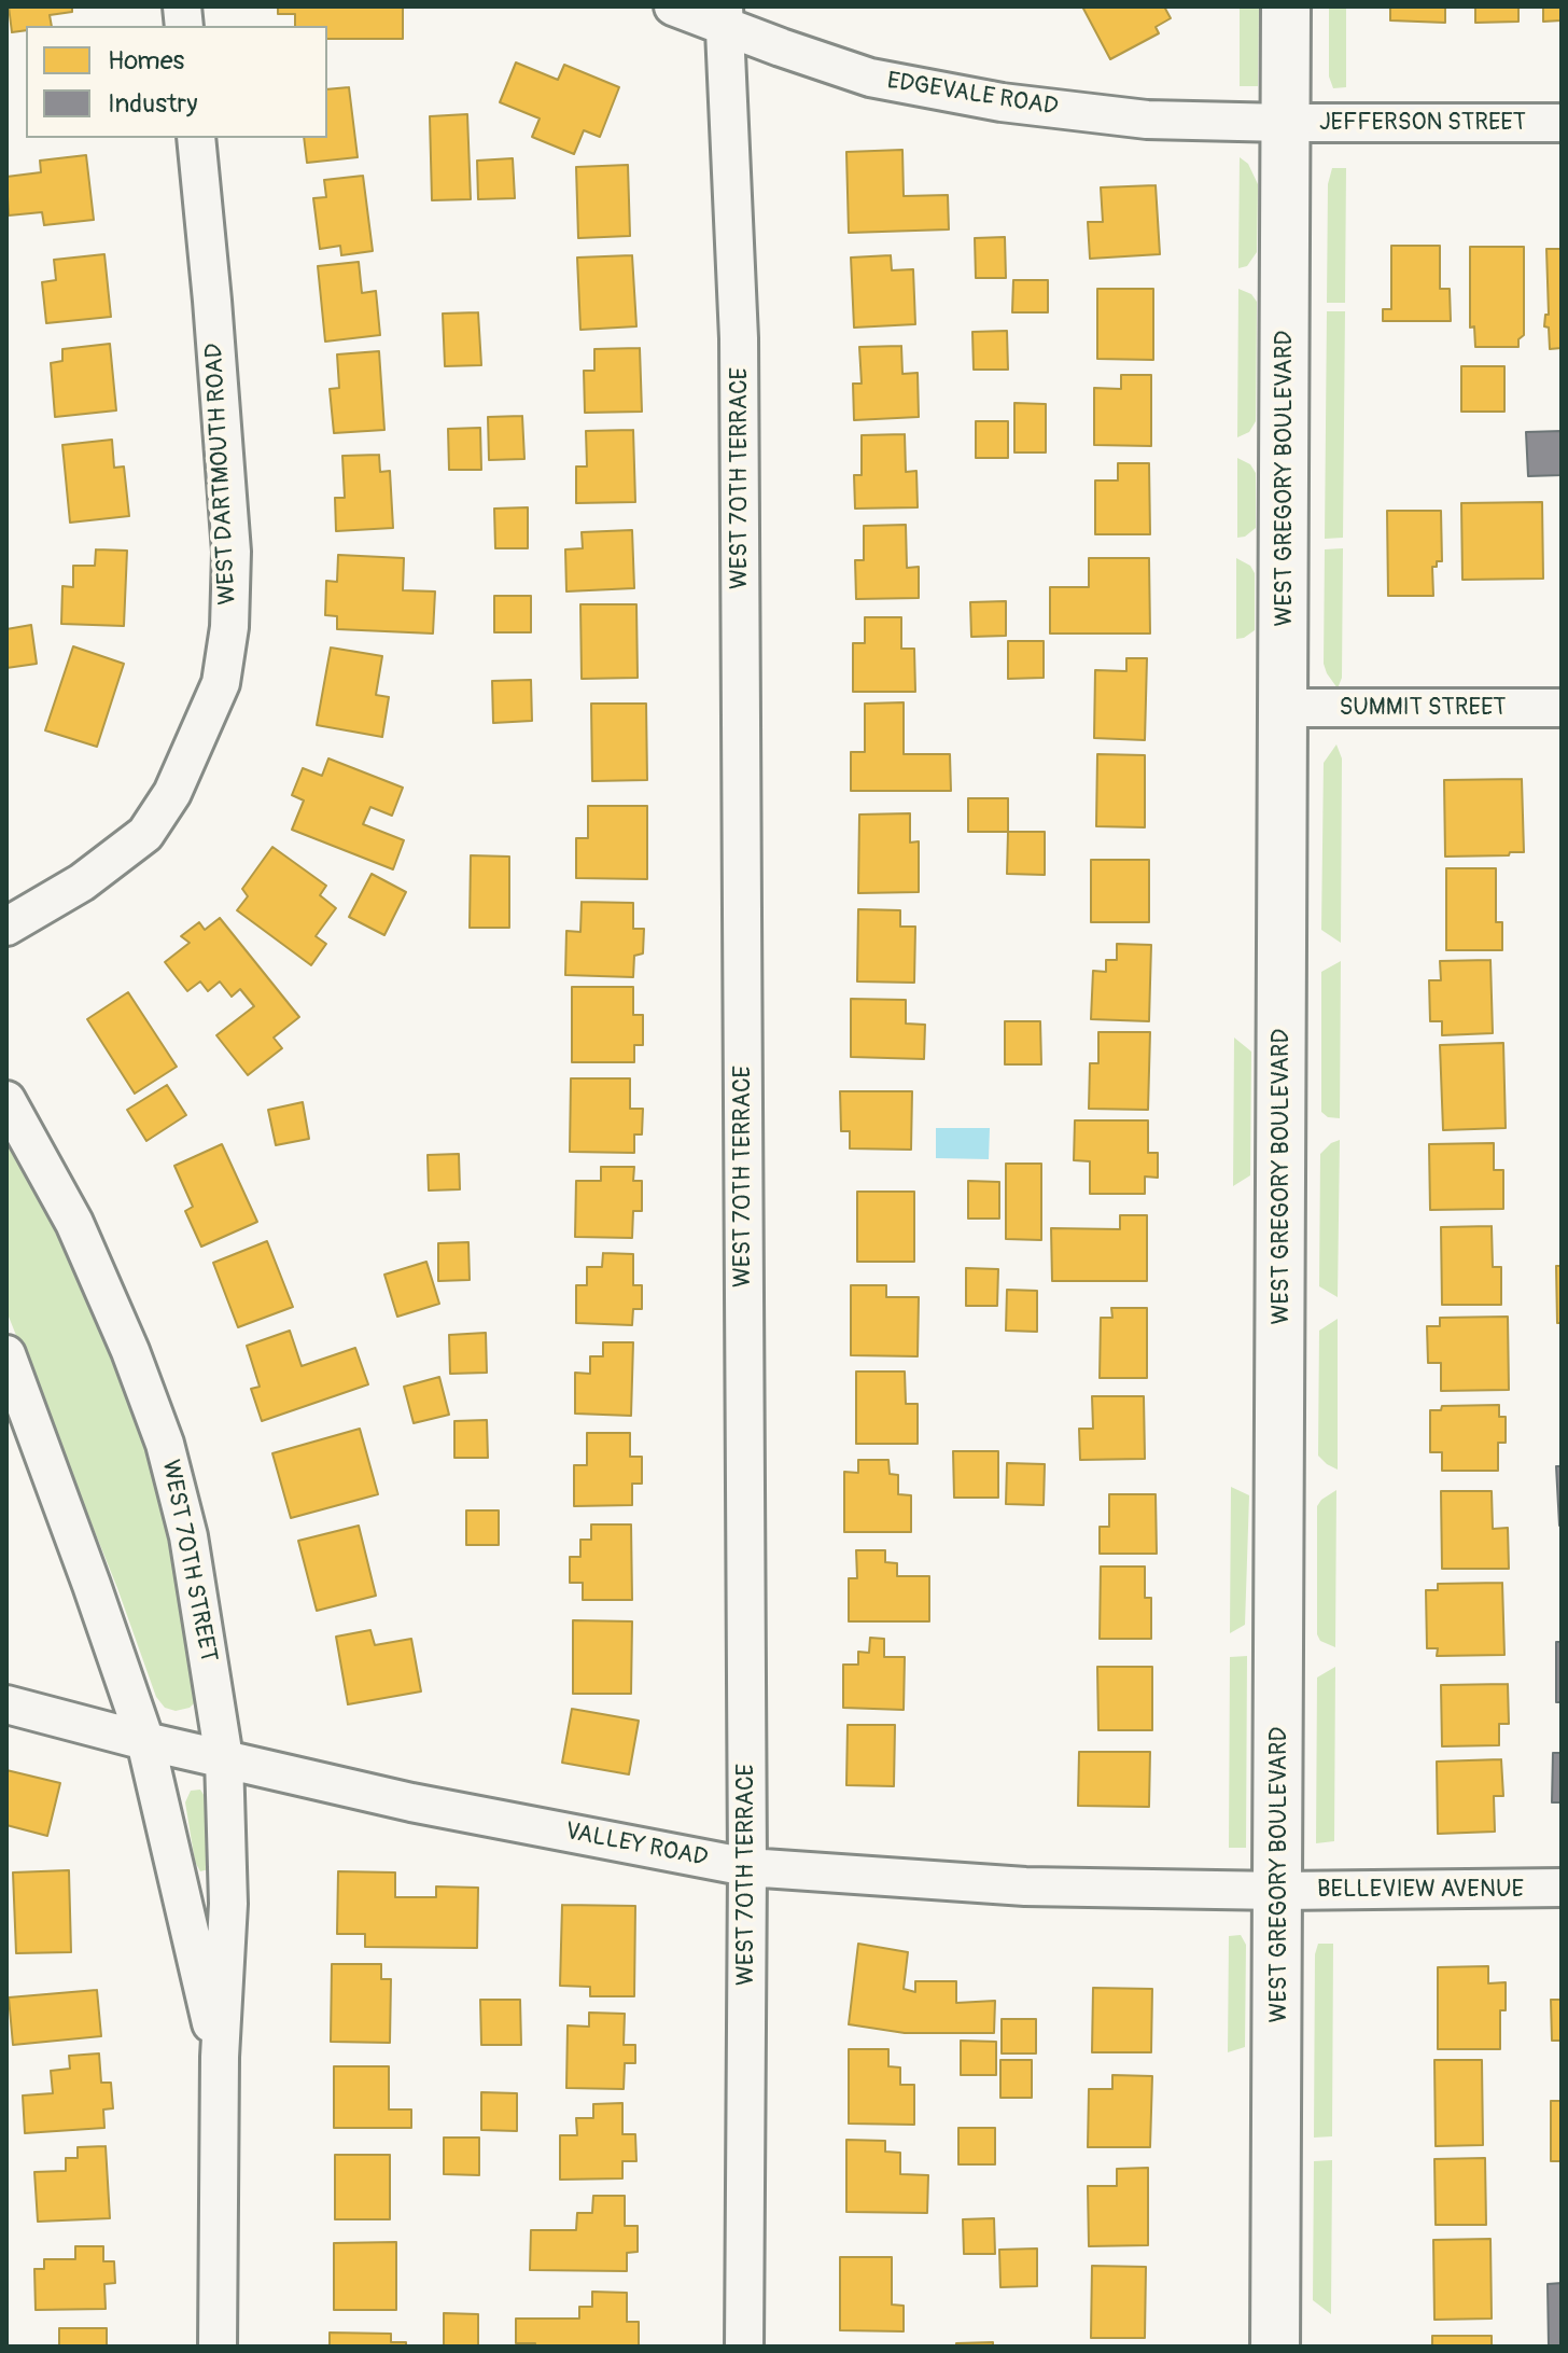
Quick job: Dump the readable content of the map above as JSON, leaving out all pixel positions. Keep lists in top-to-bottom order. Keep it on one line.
{"streets":{"main road":["WEST GREGORY BOULEVARD"],"street":["EDGEVALE ROAD","JEFFERSON STREET","WEST DARTMOUTH ROAD","WEST 70TH TERRACE","SUMMIT STREET","WEST 70TH STREET","VALLEY ROAD","BELLEVIEW AVENUE"]},"crossings":[["EDGEVALE ROAD","JEFFERSON STREET"],["EDGEVALE ROAD","WEST 70TH TERRACE"],["EDGEVALE ROAD","WEST GREGORY BOULEVARD"],["JEFFERSON STREET","WEST GREGORY BOULEVARD"],["WEST 70TH TERRACE","VALLEY ROAD"],["WEST GREGORY BOULEVARD","SUMMIT STREET"],["WEST GREGORY BOULEVARD","VALLEY ROAD"],["WEST GREGORY BOULEVARD","BELLEVIEW AVENUE"],["WEST 70TH STREET","VALLEY ROAD"],["VALLEY ROAD","BELLEVIEW AVENUE"]],"legend":["Homes","Industry"]}
